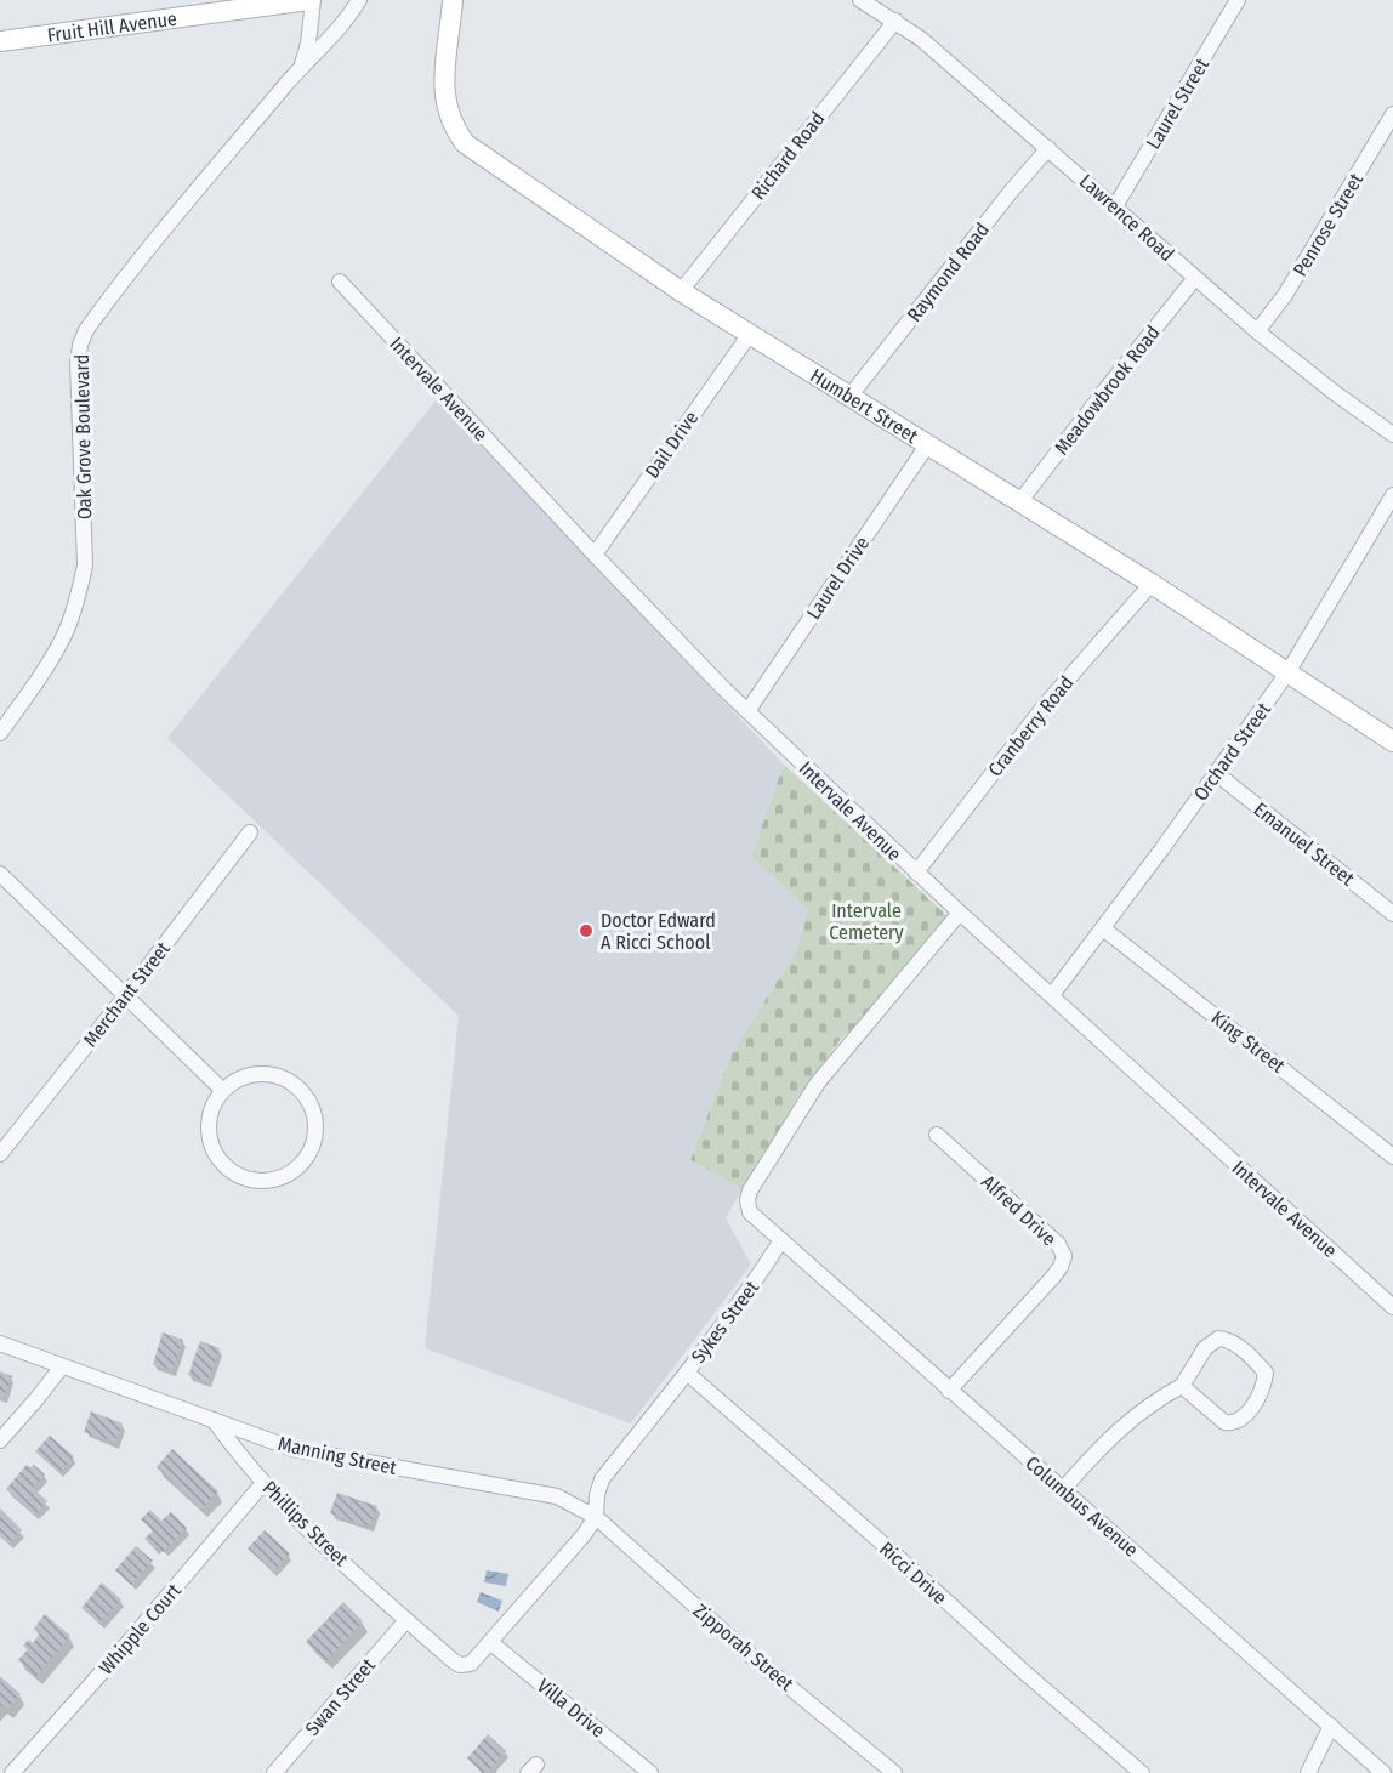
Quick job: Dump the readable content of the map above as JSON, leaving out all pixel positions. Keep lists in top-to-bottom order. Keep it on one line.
{"streets":{"street":["Fruit Hill Avenue","Laurel Street","Richard Road","Lawrence Road","Penrose Street","Raymond Road","Intervale Avenue","Meadowbrook Road","Humbert Street","Oak Grove Boulevard","Dail Drive","Laurel Drive","Cranberry Road","Orchard Street","Emanuel Street","Merchant Street","King Street","Alfred Drive","Sykes Street","Manning Street","Columbus Avenue","Phillips Street","Ricci Drive","Whipple Court","Zipporah Street","Swan Street","Villa Drive"]},"crossings":[["Fruit Hill Avenue","Oak Grove Boulevard"],["Laurel Street","Lawrence Road"],["Richard Road","Lawrence Road"],["Richard Road","Humbert Street"],["Lawrence Road","Penrose Street"],["Lawrence Road","Raymond Road"],["Lawrence Road","Meadowbrook Road"],["Raymond Road","Humbert Street"],["Intervale Avenue","Dail Drive"],["Intervale Avenue","Laurel Drive"],["Intervale Avenue","Cranberry Road"],["Intervale Avenue","Orchard Street"],["Meadowbrook Road","Humbert Street"],["Humbert Street","Dail Drive"],["Humbert Street","Laurel Drive"],["Humbert Street","Cranberry Road"],["Humbert Street","Orchard Street"],["Orchard Street","Emanuel Street"],["Orchard Street","King Street"],["Alfred Drive","Columbus Avenue"],["Sykes Street","Manning Street"],["Sykes Street","Columbus Avenue"],["Sykes Street","Phillips Street"],["Sykes Street","Ricci Drive"],["Sykes Street","Zipporah Street"],["Sykes Street","Swan Street"],["Sykes Street","Villa Drive"],["Manning Street","Phillips Street"],["Manning Street","Zipporah Street"],["Phillips Street","Whipple Court"],["Phillips Street","Swan Street"]],"parks":["Intervale Cemetery"],"places":["Doctor Edward A Ricci School"]}
